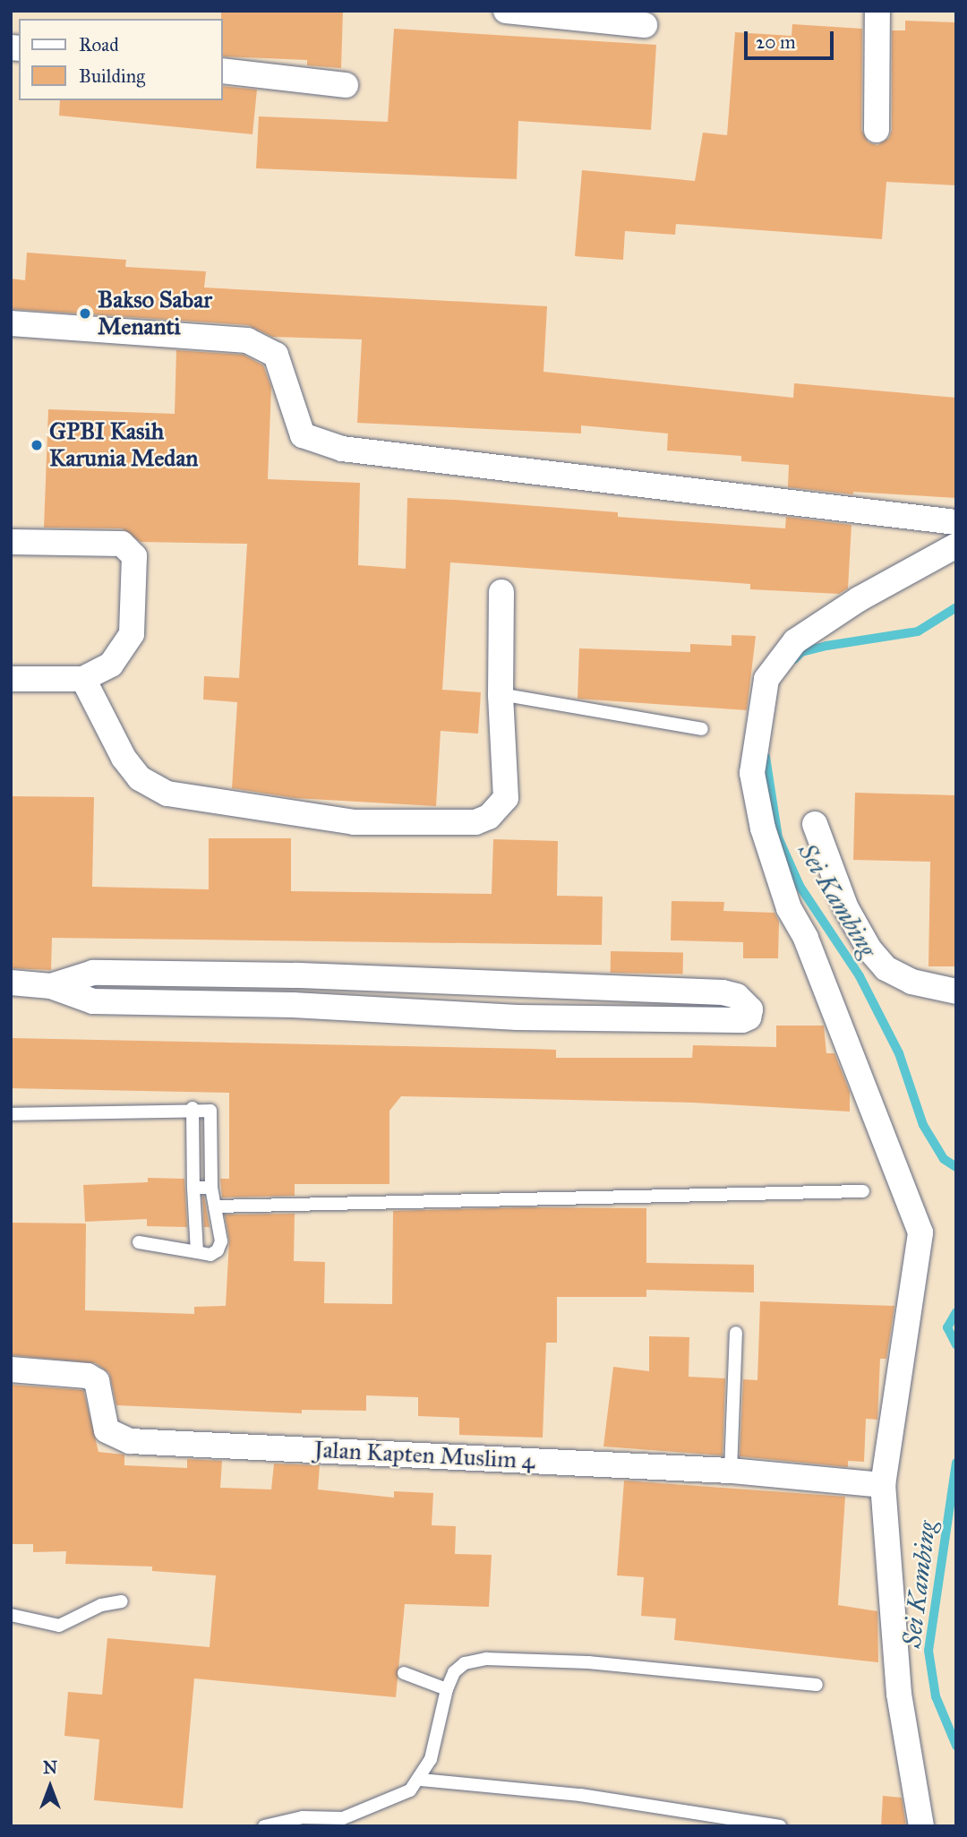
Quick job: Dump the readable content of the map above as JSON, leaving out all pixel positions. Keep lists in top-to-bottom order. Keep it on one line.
{"streets":{"street":["Jalan Kapten Muslim 4"]},"water":["Sei Kambing"],"places":["Bakso Sabar Menanti","GPBI Kasih Karunia Medan"],"legend":["Road","Building"],"scale_bar":"20 m","north":"top"}
